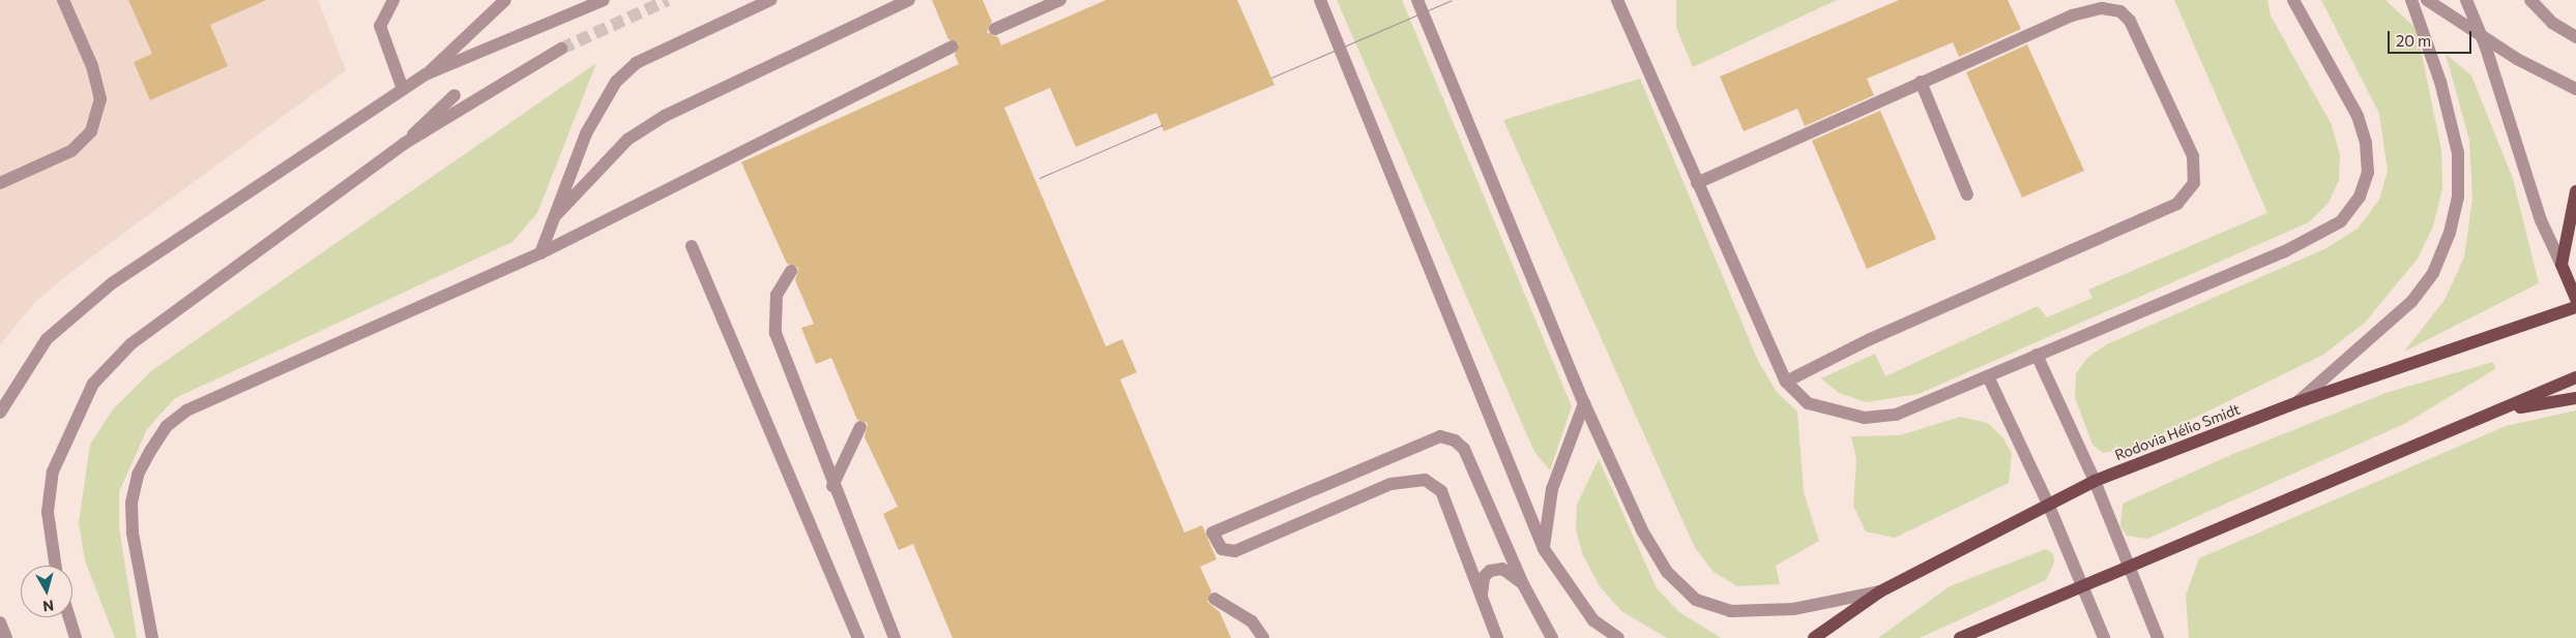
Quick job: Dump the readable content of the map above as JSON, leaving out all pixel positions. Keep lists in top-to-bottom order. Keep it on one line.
{"streets":{"main road":["Rodovia Hélio Smidt"]},"scale_bar":"20 m","north":"bottom"}
